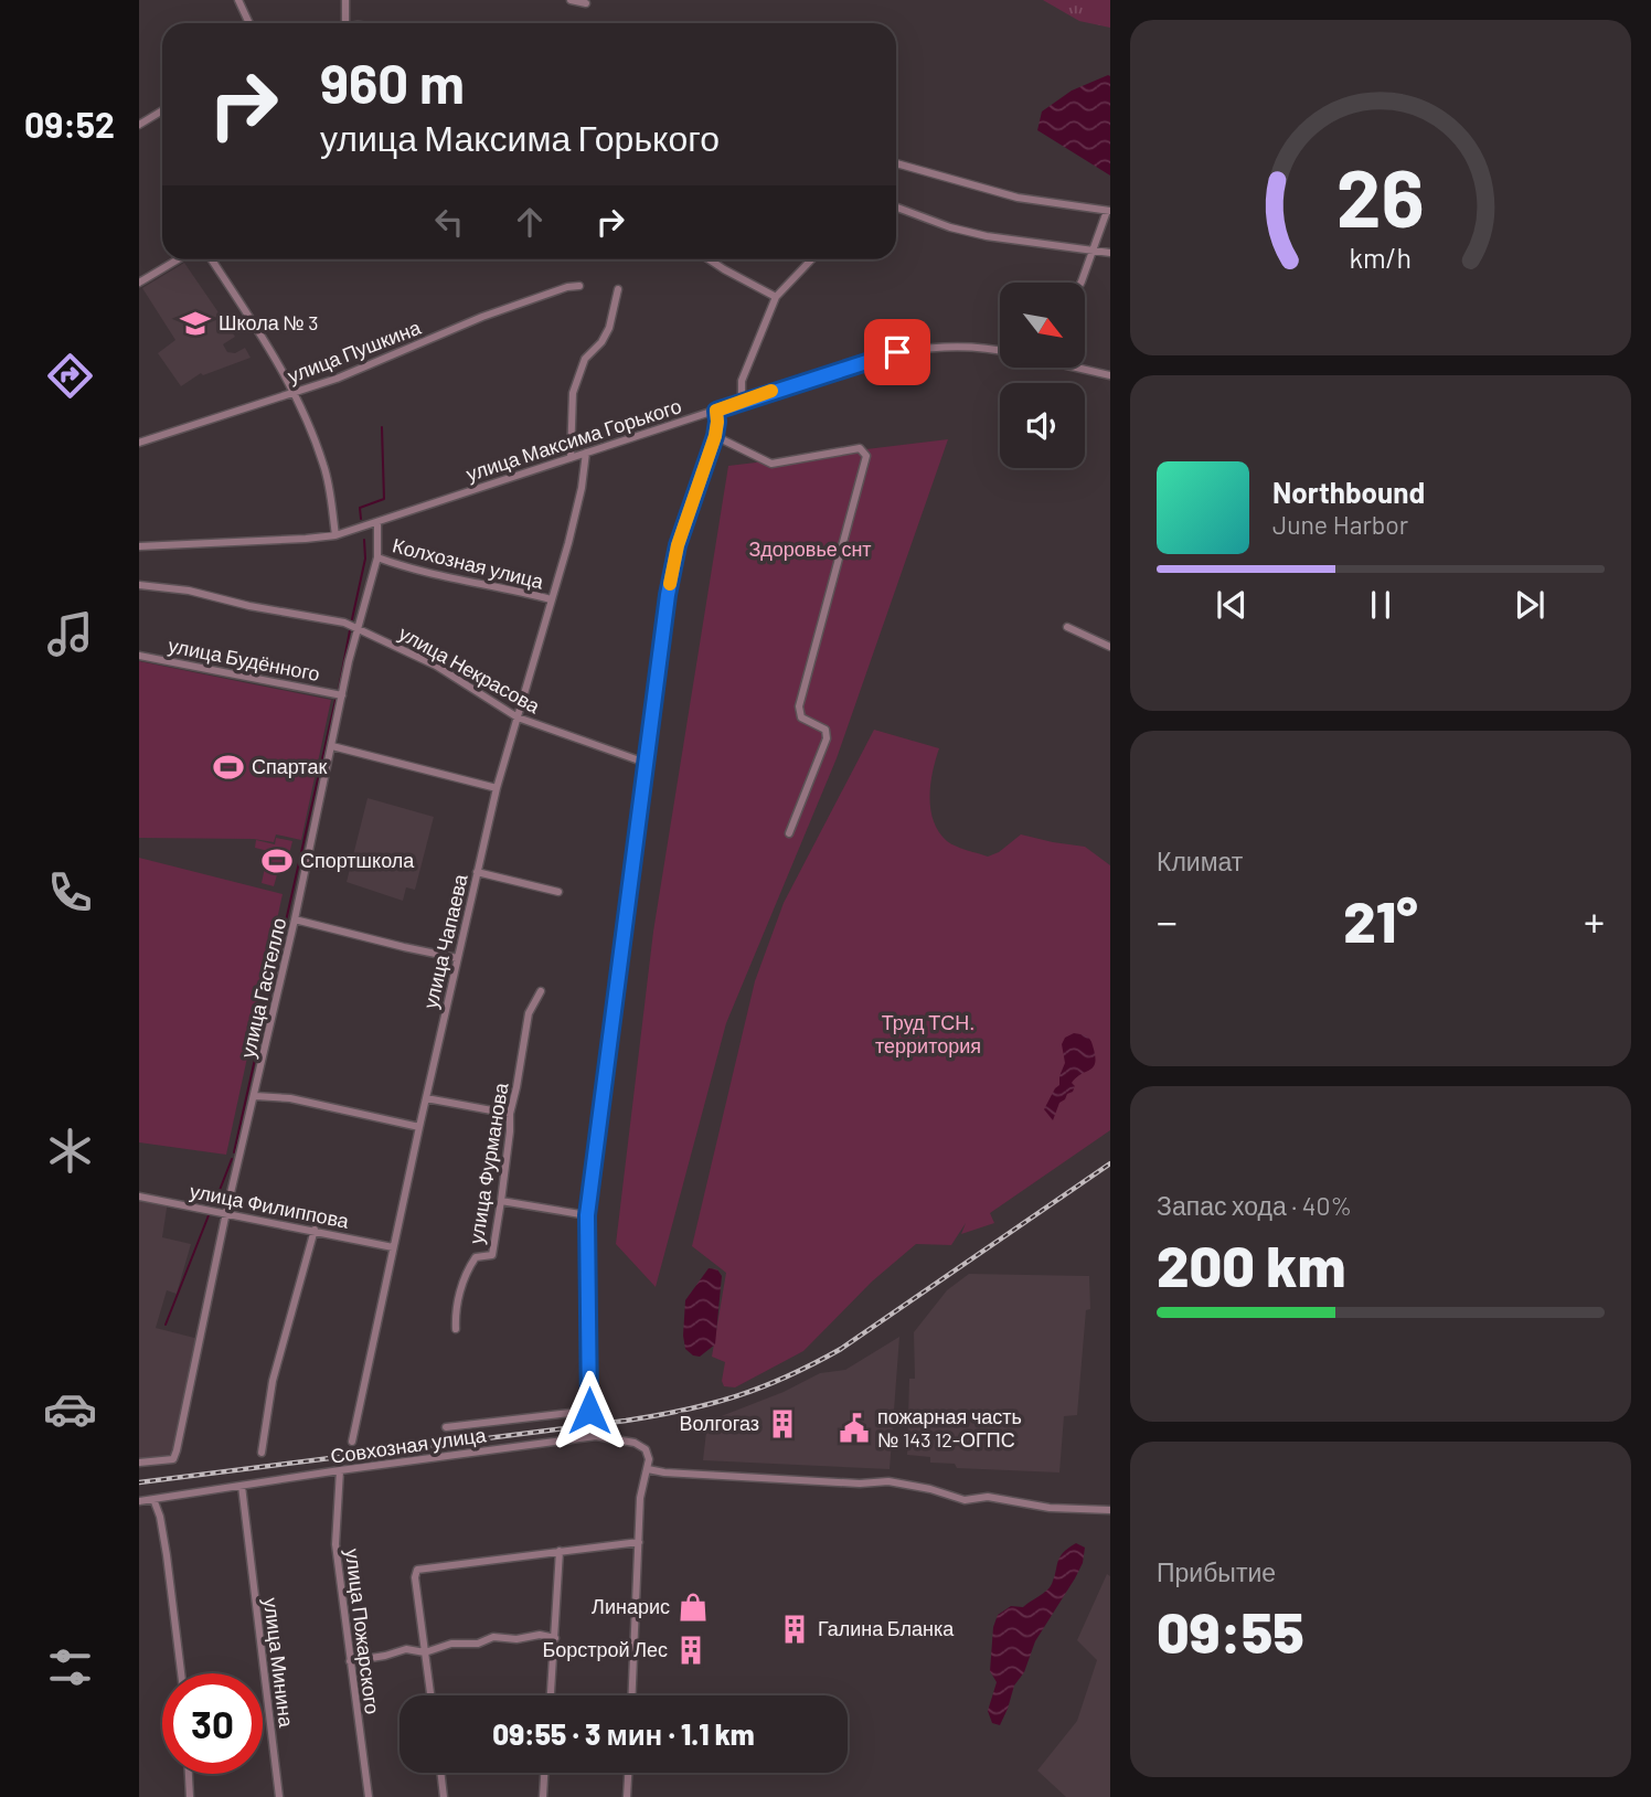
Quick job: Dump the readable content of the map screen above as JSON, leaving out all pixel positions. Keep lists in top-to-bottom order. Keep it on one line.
{"streets":{"street":["улица Пушкина","улица Максима Горького","Колхозная улица","улица Будённого","улица Некрасова","улица Чапаева","улица Гастелло","улица Фурманова","улица Филиппова","Совхозная улица","улица Пожарского","улица Минина"]},"crossings":[["улица Максима Горького","улица Чапаева"],["улица Максима Горького","улица Гастелло"],["Колхозная улица","улица Чапаева"],["Колхозная улица","улица Гастелло"],["улица Будённого","улица Гастелло"],["улица Некрасова","улица Чапаева"],["улица Некрасова","улица Гастелло"],["улица Чапаева","улица Филиппова"],["улица Гастелло","улица Филиппова"],["Совхозная улица","улица Пожарского"],["Совхозная улица","улица Минина"]],"parks":["Здоровье снт","Труд ТСН. территория"],"places":{"school or university":["Школа № 3"],"sports":["Спартак","Спортшкола"],"building":["Волгогаз","Галина Бланка","Борстрой Лес"],"public building":["пожарная часть № 143 12-ОГПС"],"shop":["Линарис"]},"north":"bottom right","page":{"tabs":"09:52","turn":["960 m","улица Максима Горького"],"song":["Northbound","June Harbor"],"tile":["Климат",["Запас хода · 40%","200 km"],["Прибытие","09:55"]],"heat":["−","21°","+"],"limit":"30","trip":"09:55 · 3 мин · 1.1 km","gauge":["26","km/h"]}}
